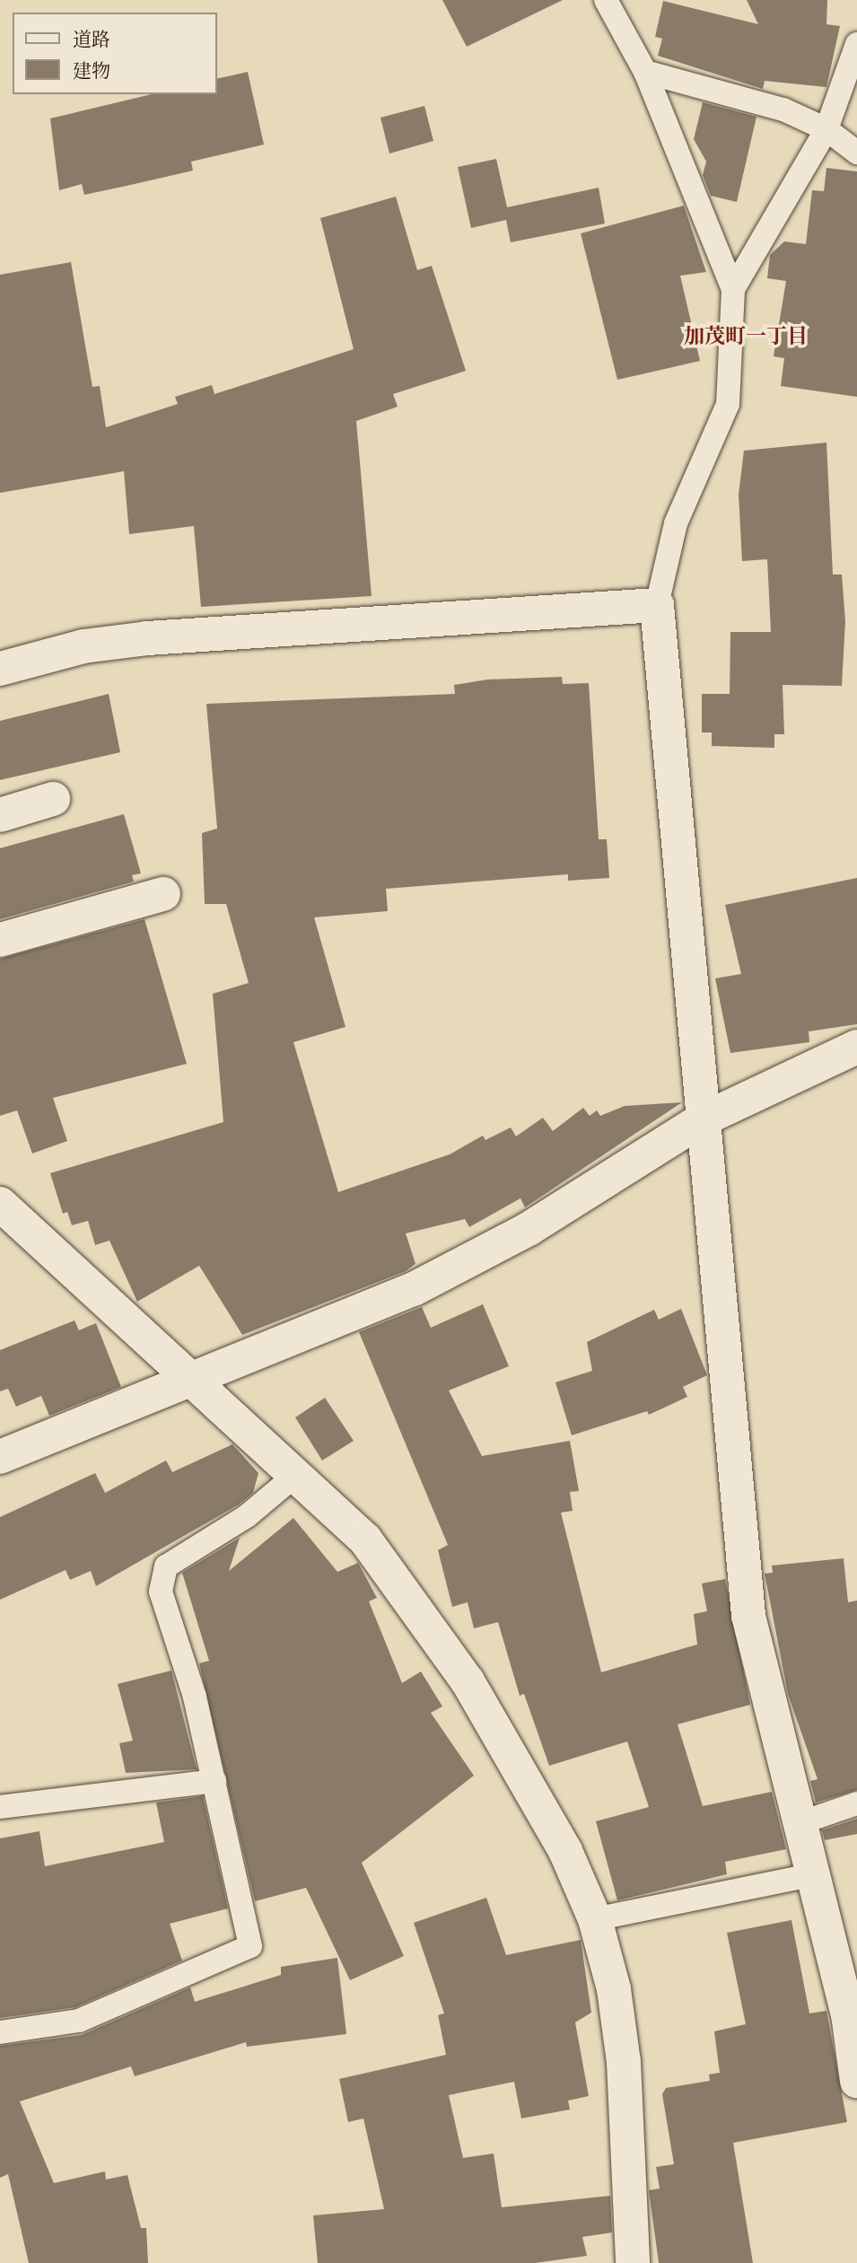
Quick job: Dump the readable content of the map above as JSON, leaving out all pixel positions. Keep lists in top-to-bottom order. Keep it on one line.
{"districts":["加茂町一丁目"],"legend":["道路","建物"]}
